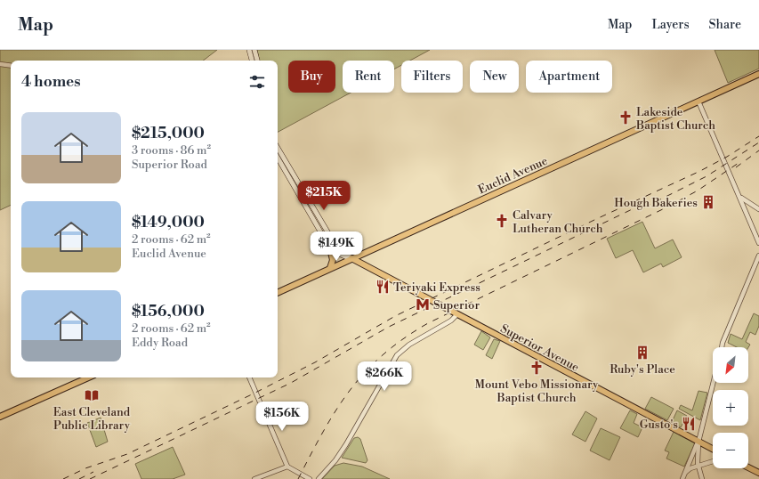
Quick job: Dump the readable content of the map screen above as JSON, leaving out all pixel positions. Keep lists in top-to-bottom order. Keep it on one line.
{"streets":{"main road":["Euclid Avenue","Superior Avenue"]},"crossings":[["Euclid Avenue","Superior Avenue"]],"places":{"church":["Lakeside Baptist Church","Calvary Lutheran Church","Mount Vebo Missionary Baptist Church"],"building":["Hough Bakeries","Ruby's Place"],"restaurant":["Teriyaki Express","Gusto's"],"metro station":["Superior"],"library":["East Cleveland Public Library"]},"north":"bottom left","page":{"header":"Map","nav":["Map","Layers","Share"],"chip":["Buy","Rent","Filters","New","Apartment"],"heading":"4 homes","list":[{"name":"$215,000","note":"3 rooms · 86 m² · Superior Road"},{"name":"$149,000","note":"2 rooms · 62 m² · Euclid Avenue"},{"name":"$156,000","note":"2 rooms · 62 m² · Eddy Road"}],"price":["$215K","$149K","$266K","$156K"],"map_buttons":["+","−"]}}
